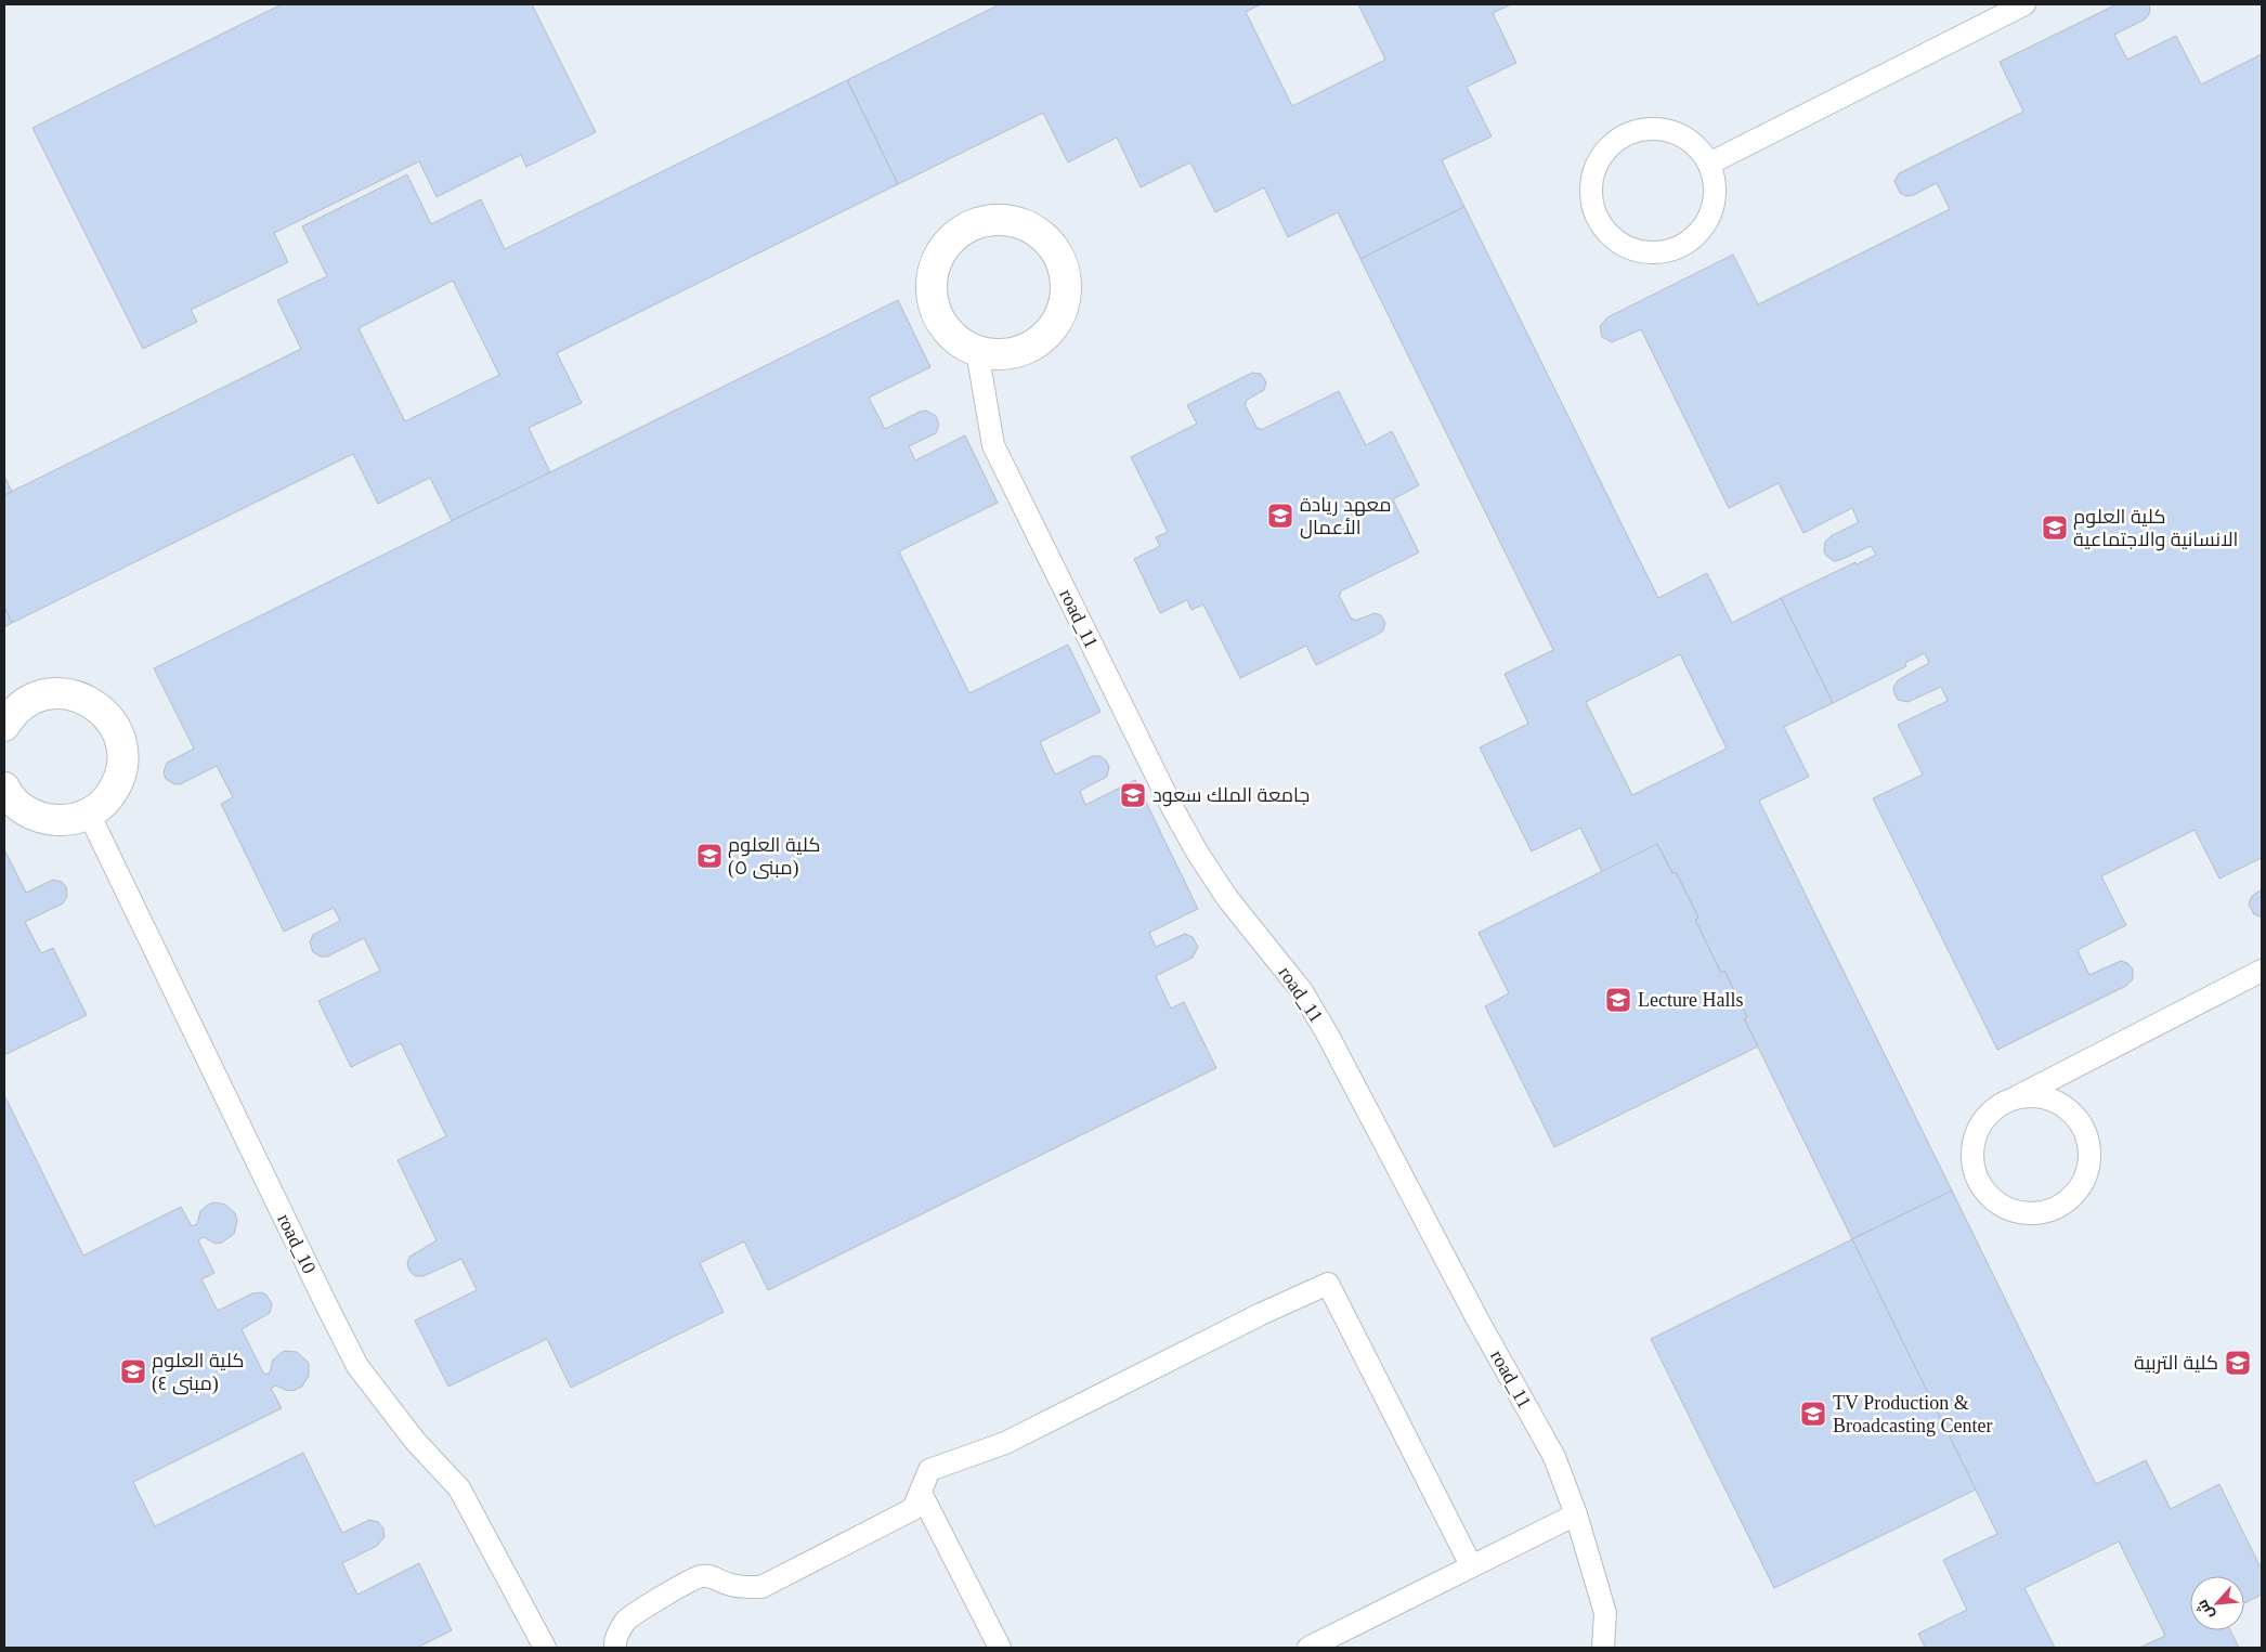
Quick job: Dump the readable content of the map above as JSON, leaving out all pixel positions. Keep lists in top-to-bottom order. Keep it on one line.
{"streets":{"lane":["road_11","road_10"]},"places":{"school or university":["معهد ريادة الأعمال","كلية العلوم الانسانية والاجتماعية","جامعة الملك سعود","كلية العلوم (مبنى ٥)","Lecture Halls","كلية التربية","كلية العلوم (مبنى ٤)","TV Production & Broadcasting Center"]},"north":"bottom left"}
